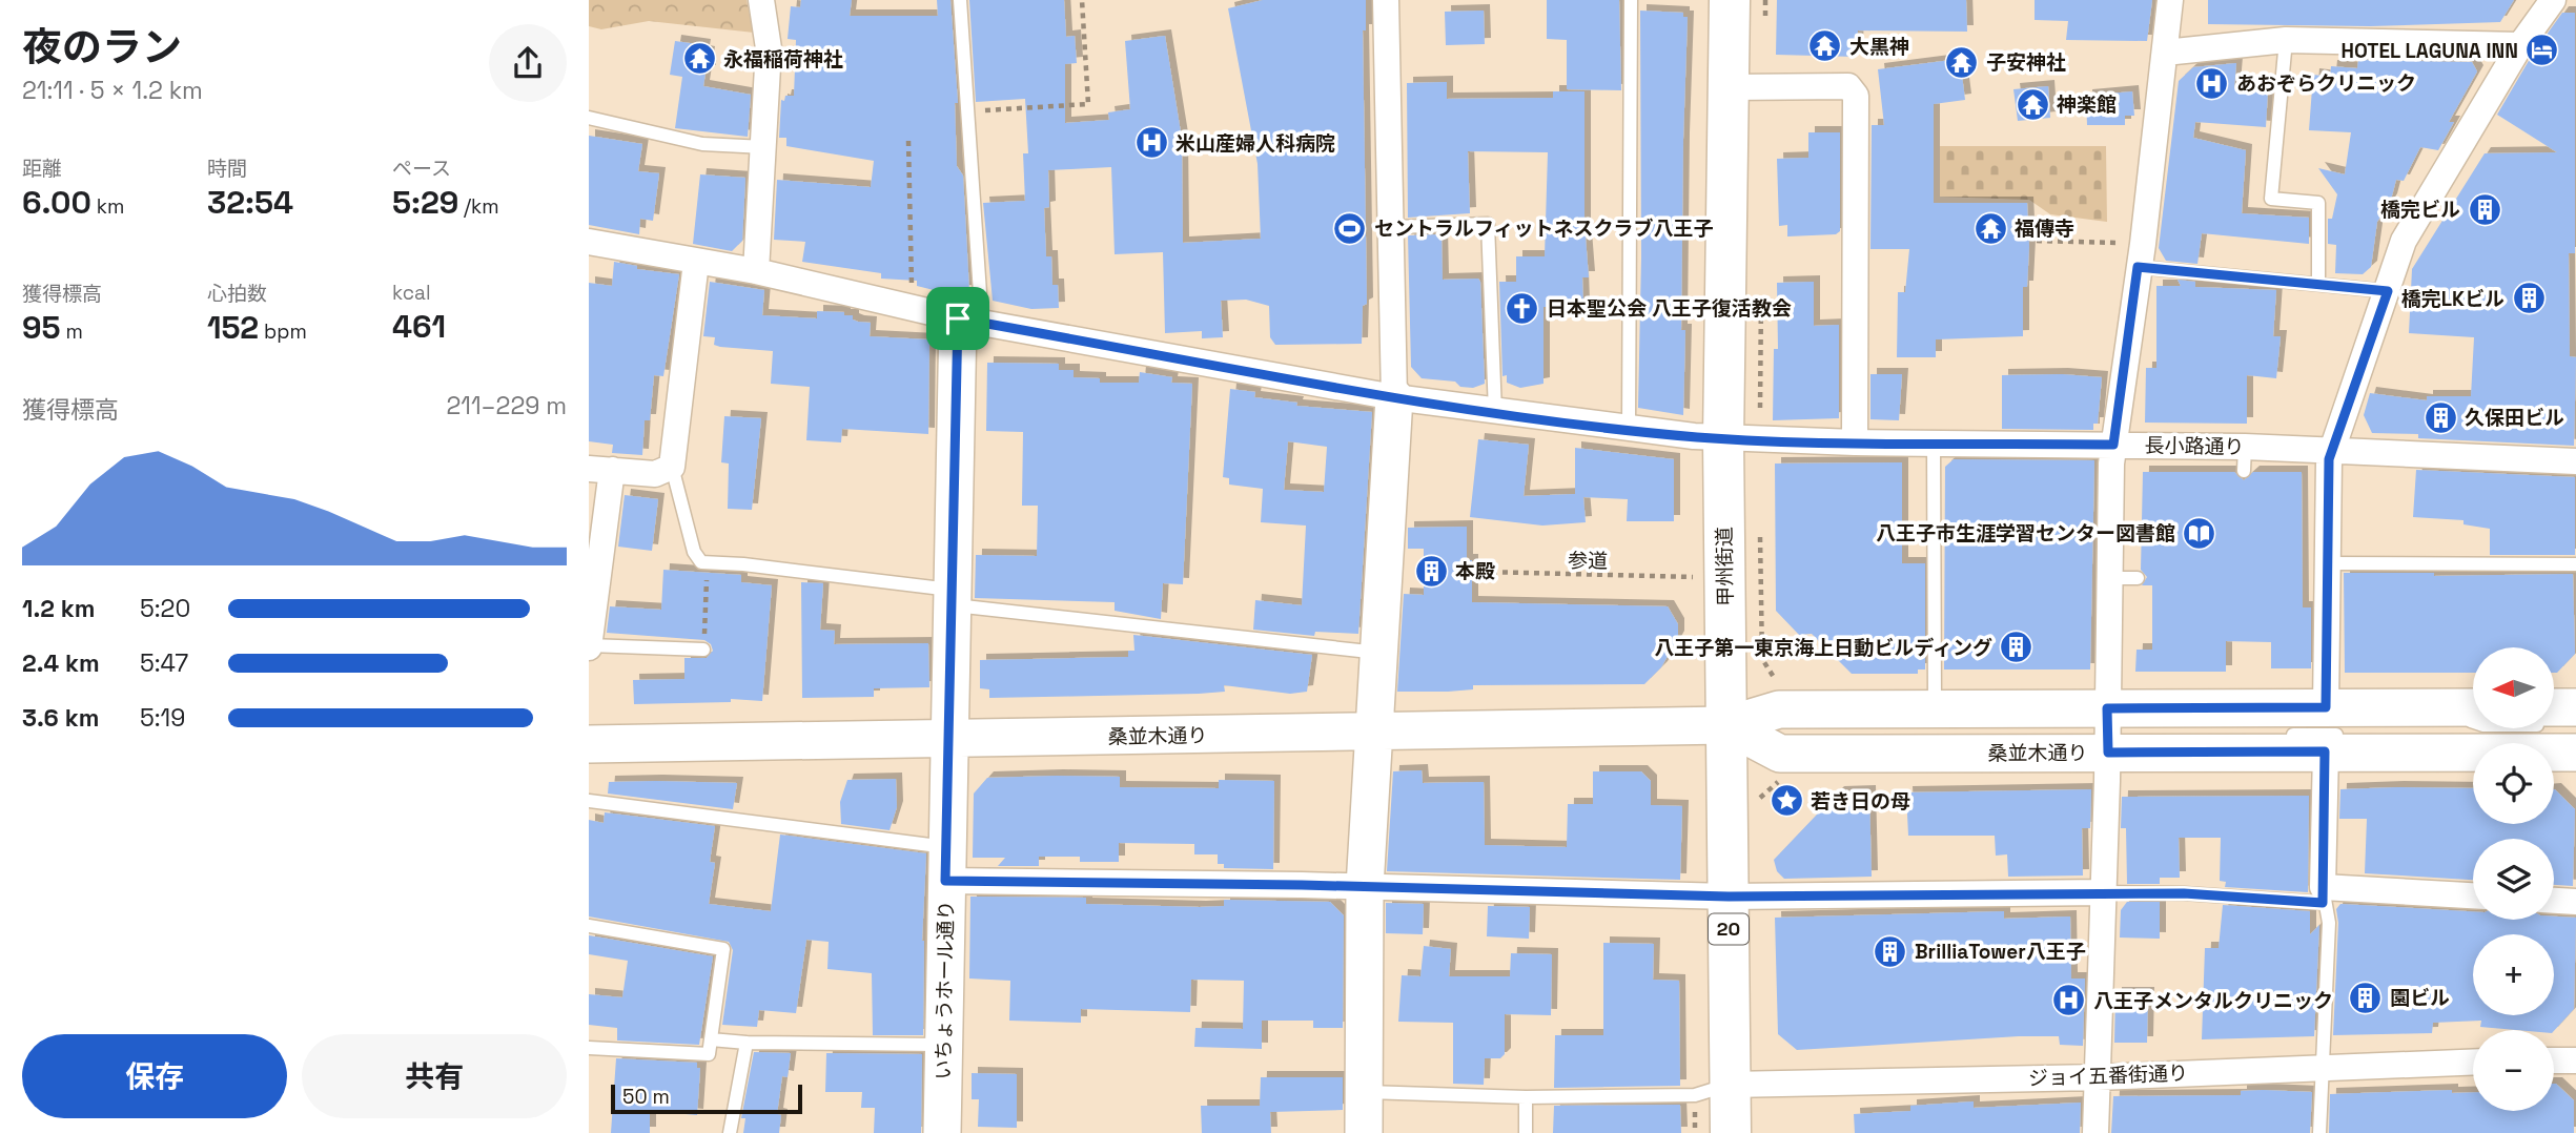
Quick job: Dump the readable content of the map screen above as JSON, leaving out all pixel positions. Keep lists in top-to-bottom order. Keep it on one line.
{"streets":{"highway":["甲州街道","20"],"street":["長小路通り","桑並木通り","いちょうホール通り","ジョイ五番街通り"],"path":["参道"]},"crossings":[["長小路通り","甲州街道"],["長小路通り","いちょうホール通り"],["甲州街道","桑並木通り"],["甲州街道","ジョイ五番街通り"],["桑並木通り","いちょうホール通り"]],"places":{"temple":["大黒神","永福稲荷神社","子安神社","神楽館","福傳寺"],"hotel":["HOTEL LAGUNA INN"],"hospital":["あおぞらクリニック","米山産婦人科病院","八王子メンタルクリニック"],"building":["橋完ビル","橋完LKビル","久保田ビル","本殿","八王子第一東京海上日動ビルディング","BrilliaTower八王子","園ビル"],"sports":["セントラルフィットネスクラブ八王子"],"church":["日本聖公会 八王子復活教会"],"library":["八王子市生涯学習センター図書館"],"place":["若き日の母"]},"scale_bar":"50 m","north":"left","page":{"heading":["夜のラン","21:11 · 5 × 1.2 km"],"stats":[["距離","6.00 km"],["時間","32:54"],["ペース","5:29 /km"],["獲得標高","95 m"],["心拍数","152 bpm"],["kcal","461"]],"chart":["獲得標高","211–229 m"],"list":[{"name":"1.2 km","note":"5:20"},{"name":"2.4 km","note":"5:47"},{"name":"3.6 km","note":"5:19"}],"map_buttons":["+","−"],"buttons":["保存","共有"],"scale":"50 m"}}
